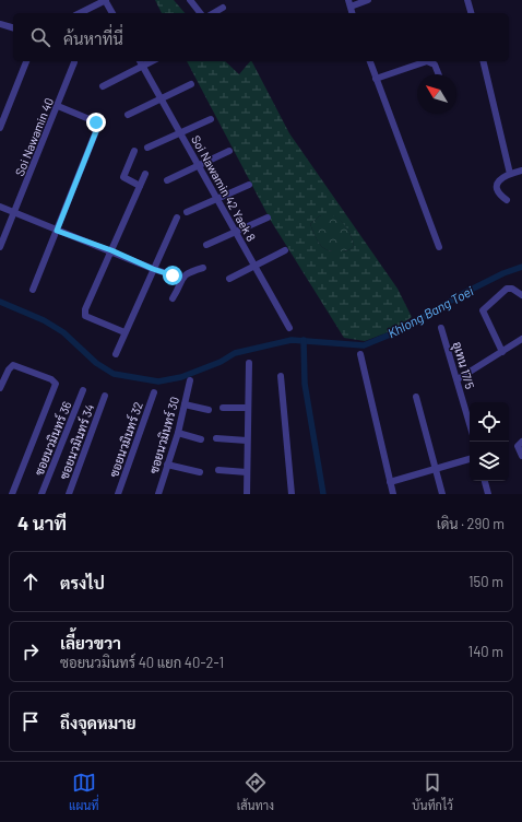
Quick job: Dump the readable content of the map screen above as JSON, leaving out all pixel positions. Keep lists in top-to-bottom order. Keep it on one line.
{"streets":{"street":["Soi Nawamin 40","Soi Nawamin 42 Yaek 8","อุเทน 17/5","ซอยนวมินทร์ 30","ซอยนวมินทร์ 36","ซอยนวมินทร์ 32","ซอยนวมินทร์ 34"]},"water":["Khlong Bang Toei"],"north":"top left","page":{"search":"ค้นหาที่นี่","heading":["4 นาที","เดิน · 290 m"],"list":[["ตรงไป","150 m"],["เลี้ยวขวา","ซอยนวมินทร์ 40 แยก 40-2-1","140 m"],"ถึงจุดหมาย"],"nav":["แผนที่","เส้นทาง","บันทึกไว้"]}}
